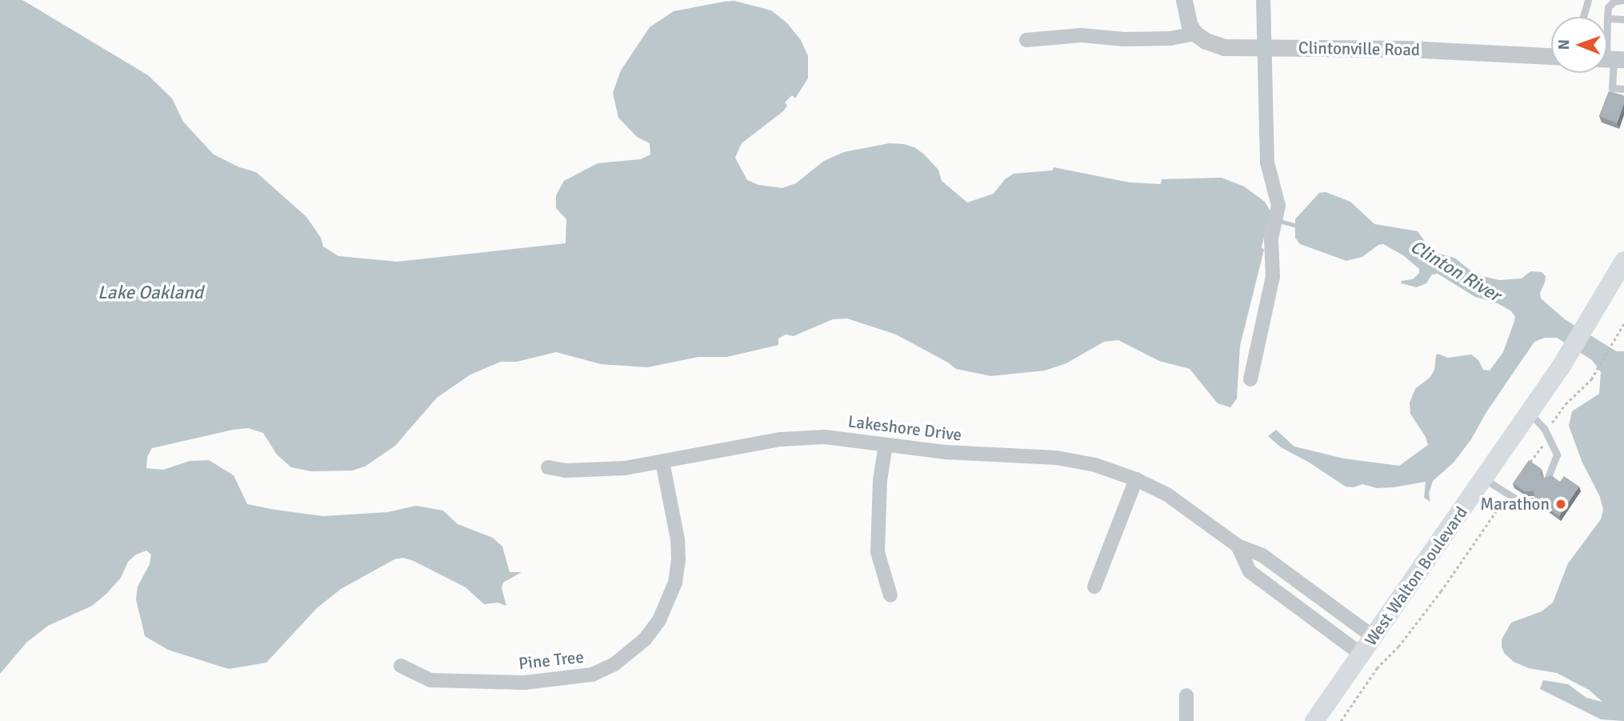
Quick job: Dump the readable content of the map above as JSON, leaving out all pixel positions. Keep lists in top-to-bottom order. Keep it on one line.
{"streets":{"main road":["West Walton Boulevard"],"street":["Clintonville Road","Lakeshore Drive","Pine Tree"]},"crossings":[["Lakeshore Drive","West Walton Boulevard"],["Lakeshore Drive","Pine Tree"]],"water":["Clinton River","Lake Oakland"],"places":["Marathon"],"north":"left"}
